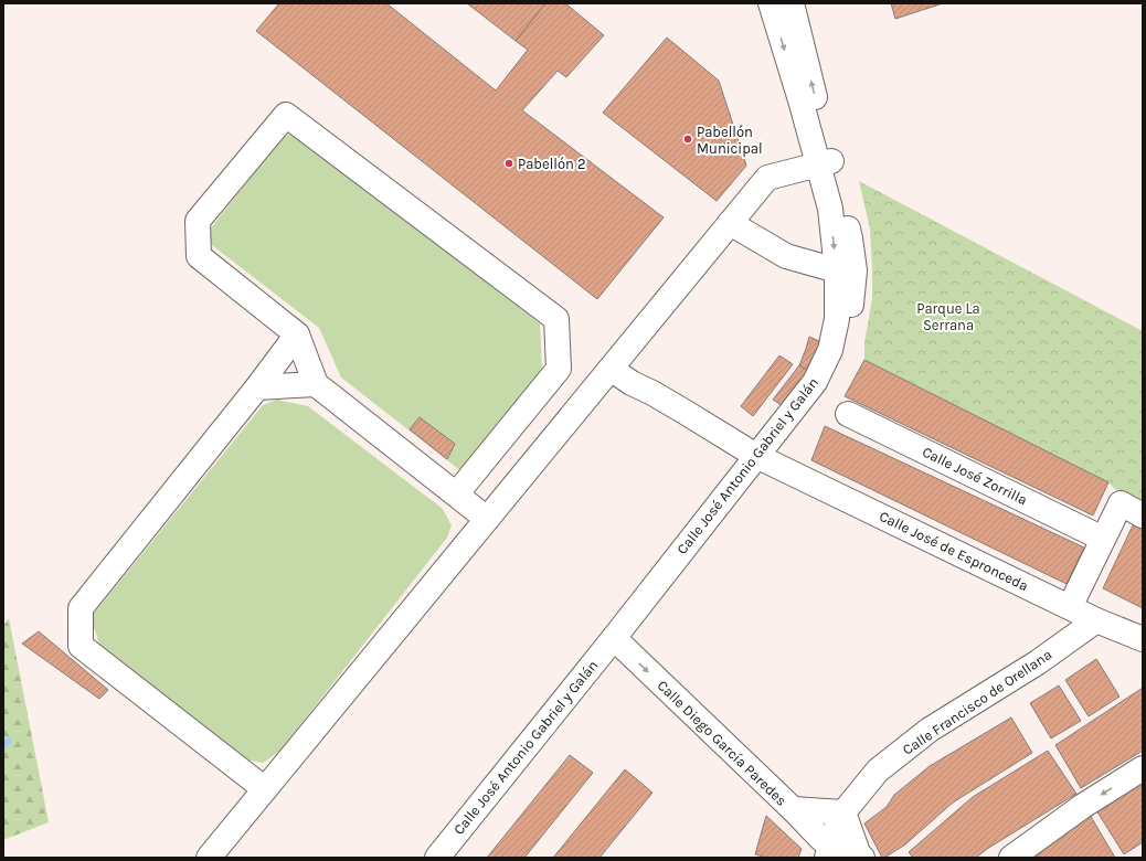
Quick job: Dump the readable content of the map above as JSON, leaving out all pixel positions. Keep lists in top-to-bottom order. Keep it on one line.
{"streets":{"street":["Calle José Antonio Gabriel y Galán","Calle José Zorrilla","Calle José de Espronceda","Calle Francisco de Orellana","Calle Diego García Paredes"]},"crossings":[["Calle José Antonio Gabriel y Galán","Calle José de Espronceda"],["Calle José Antonio Gabriel y Galán","Calle Diego García Paredes"],["Calle José de Espronceda","Calle Francisco de Orellana"],["Calle Francisco de Orellana","Calle Diego García Paredes"]],"one_way":["Calle Diego García Paredes"],"parks":["Parque La Serrana"],"places":["Pabellón Municipal","Pabellón 2"]}
